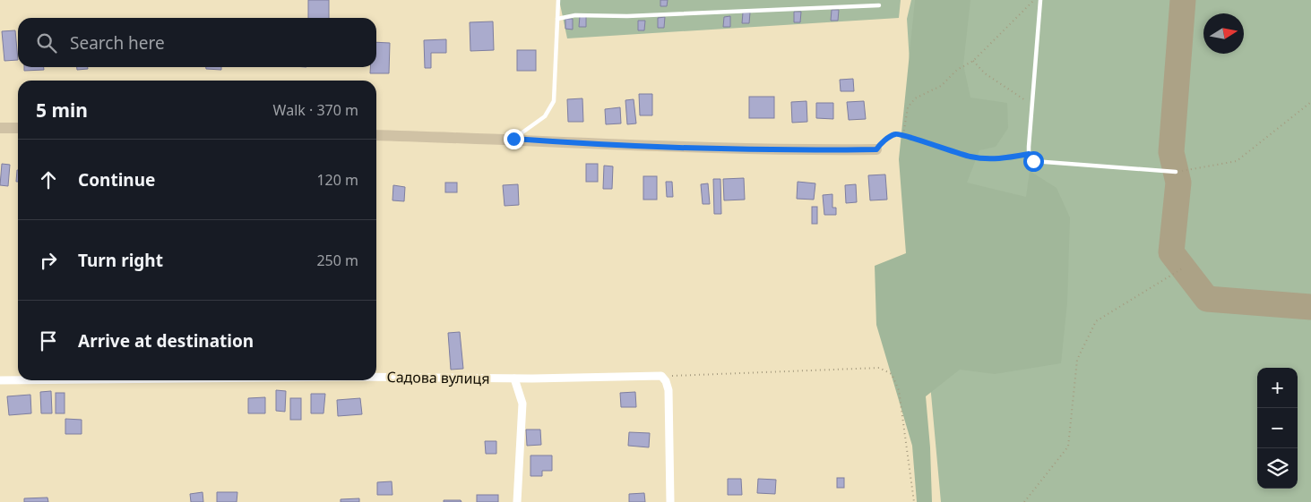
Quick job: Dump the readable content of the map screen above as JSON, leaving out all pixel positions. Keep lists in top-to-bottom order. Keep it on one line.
{"streets":{"street":["Садова вулиця"]},"north":"right","page":{"search":"Search here","heading":["5 min","Walk · 370 m"],"list":[["Continue","120 m"],["Turn right","250 m"],"Arrive at destination"],"map_buttons":["+","−"]}}
